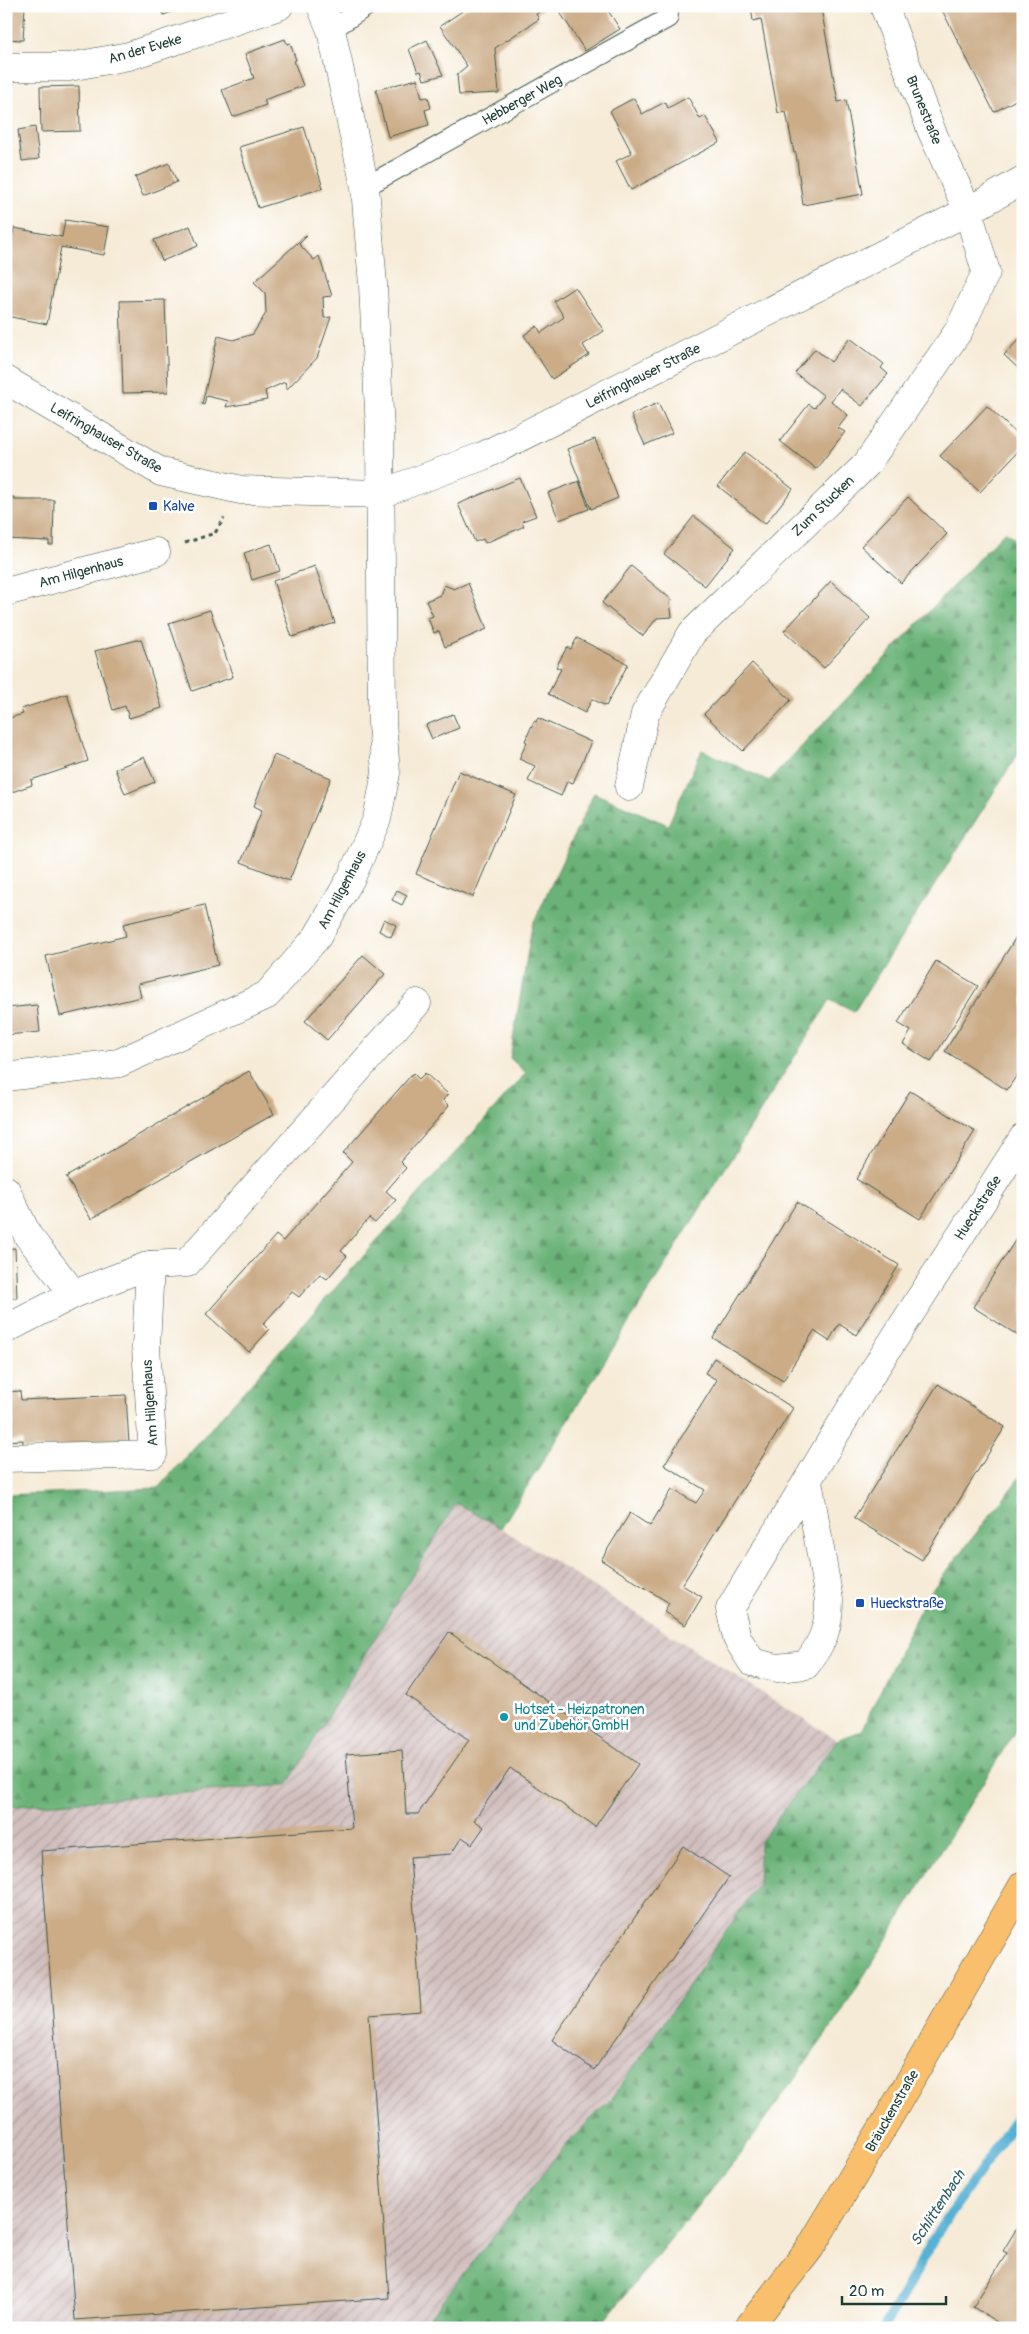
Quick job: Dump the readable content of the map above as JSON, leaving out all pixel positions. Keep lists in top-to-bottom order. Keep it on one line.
{"streets":{"main road":["Bräuckenstraße"],"street":["An der Eveke","Brunestraße","Leifringhauser Straße","Zum Stucken","Am Hilgenhaus","Hueckstraße"],"lane":["Hebberger Weg"]},"crossings":[["Brunestraße","Leifringhauser Straße"],["Brunestraße","Zum Stucken"],["Leifringhauser Straße","Zum Stucken"],["Leifringhauser Straße","Am Hilgenhaus"]],"water":["Schlittenbach"],"places":{"transit":["Kalve","Hueckstraße"],"other":["Hotset - Heizpatronen und Zubehör GmbH"]},"scale_bar":"20 m"}
